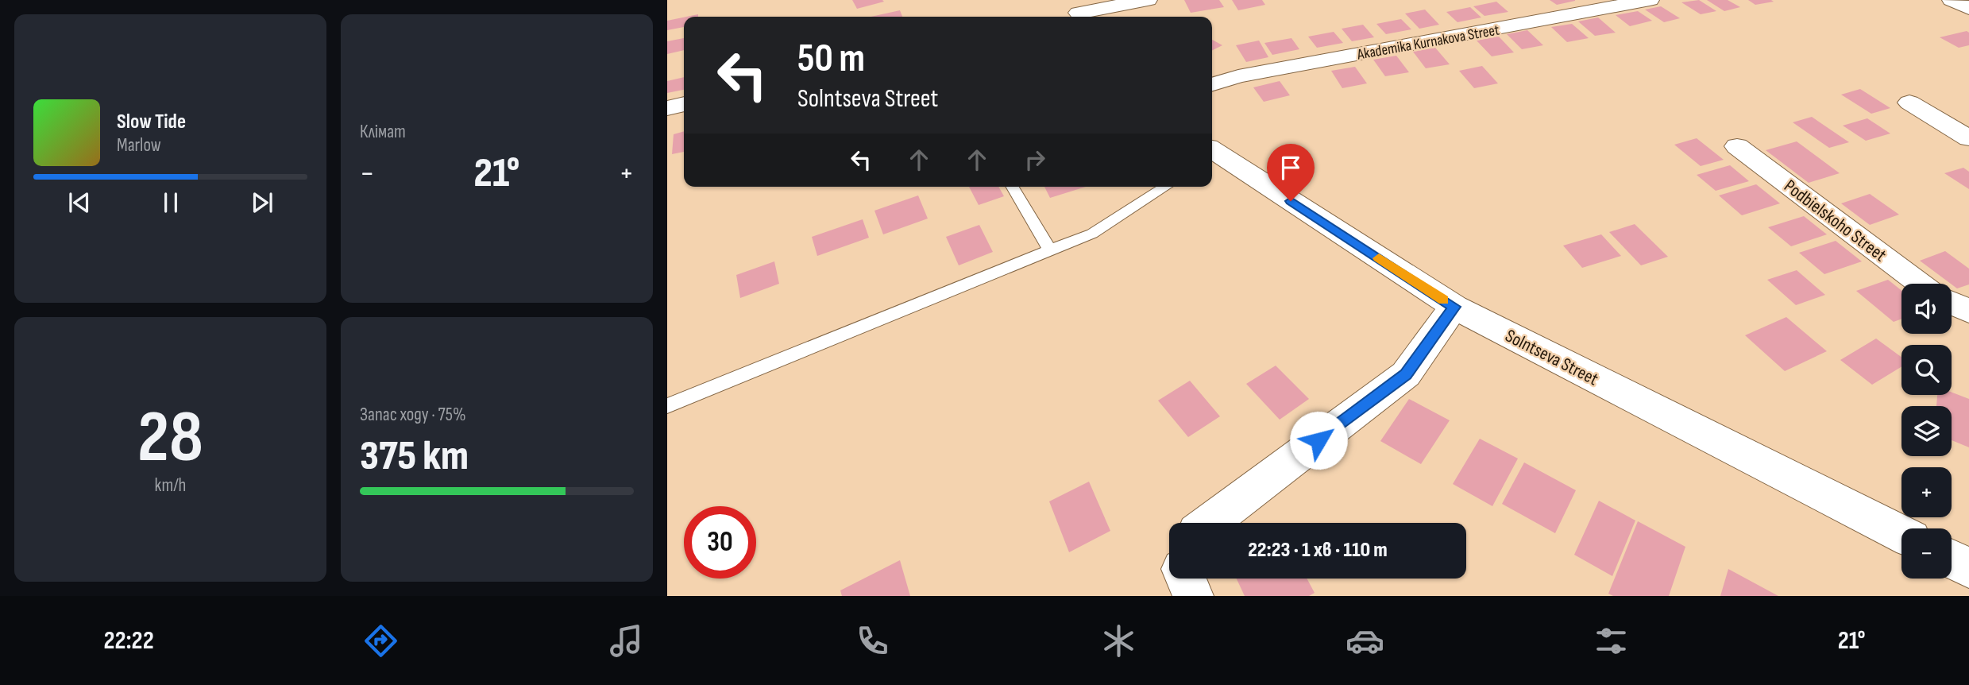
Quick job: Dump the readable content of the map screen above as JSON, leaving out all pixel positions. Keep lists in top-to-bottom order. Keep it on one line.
{"streets":{"street":["Akademika Kurnakova Street","Podbielskoho Street","Solntseva Street"]},"page":{"tile":["Клімат",["28","km/h"],["Запас ходу · 75%","375 km"]],"turn":["50 m","Solntseva Street"],"song":["Slow Tide","Marlow"],"heat":["−","21°","+"],"map_buttons":["+","−"],"limit":"30","trip":"22:23 · 1 хв · 110 m","tabs":["22:22","21°"]}}
